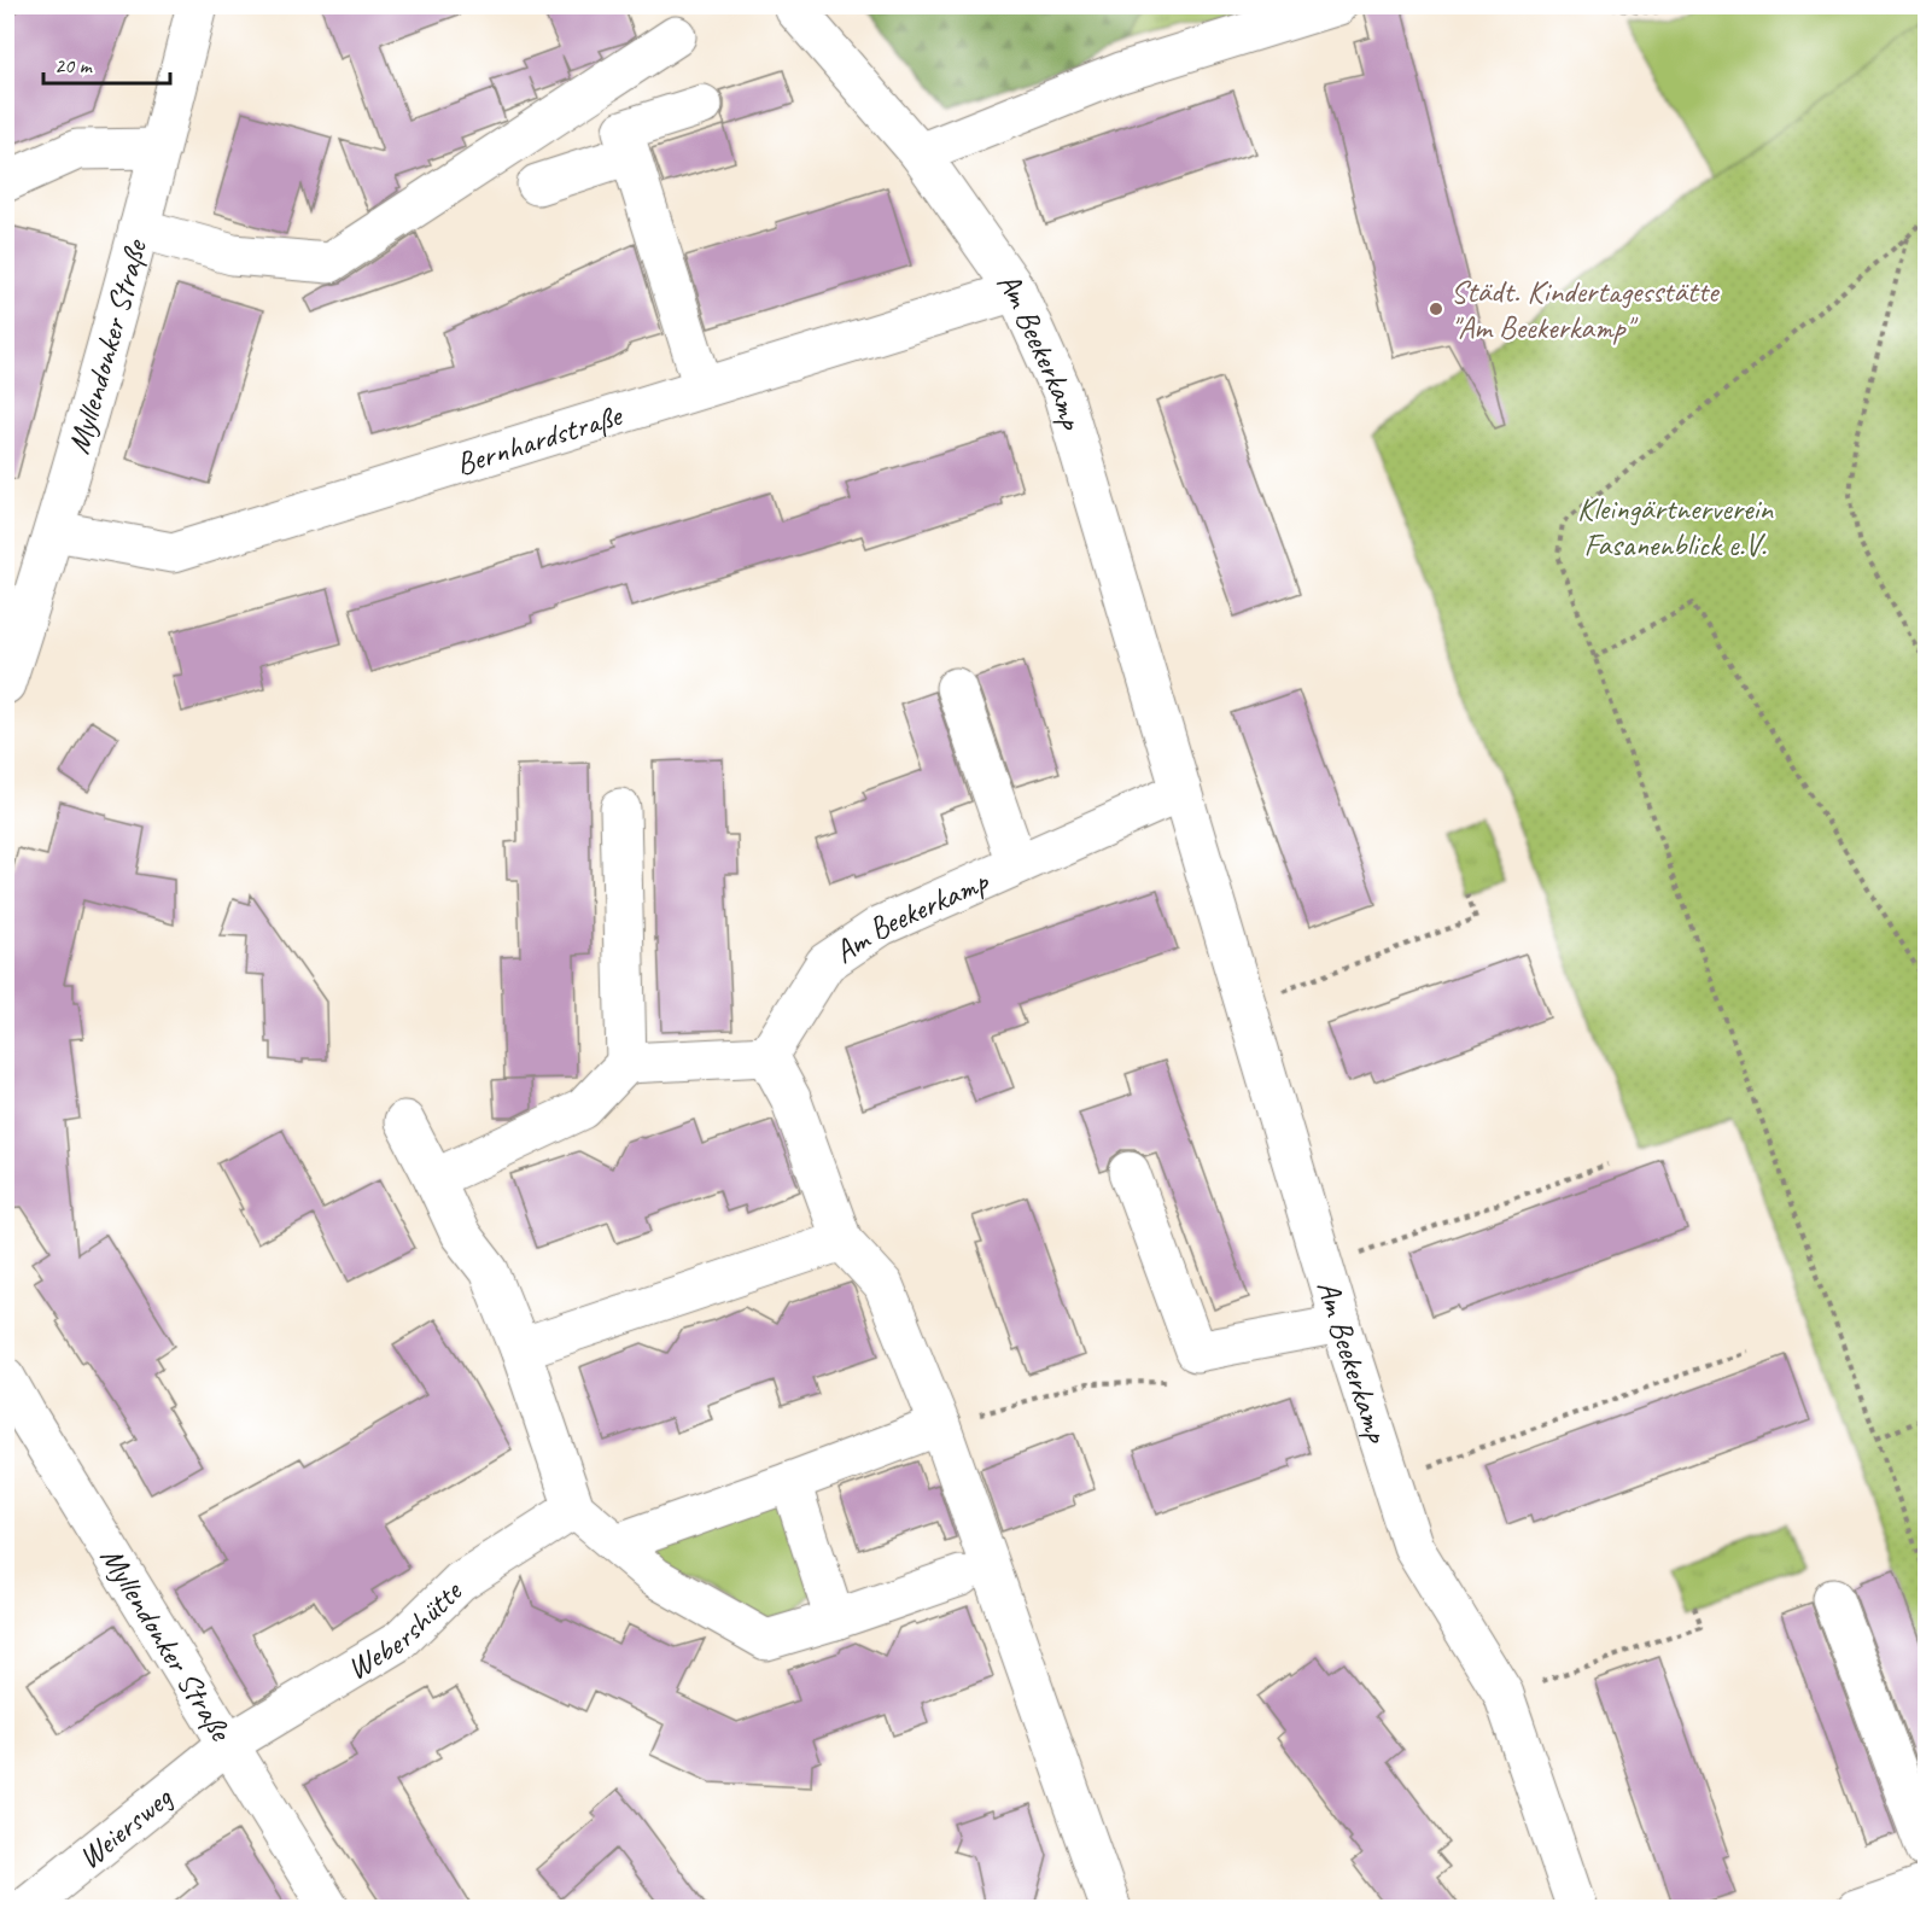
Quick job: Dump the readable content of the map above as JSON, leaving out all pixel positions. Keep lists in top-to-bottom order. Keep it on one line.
{"streets":{"street":["Myllendonker Straße","Am Beekerkamp","Bernhardstraße","Webershütte","Weiersweg"]},"crossings":[["Myllendonker Straße","Bernhardstraße"],["Myllendonker Straße","Webershütte"],["Myllendonker Straße","Weiersweg"],["Am Beekerkamp","Bernhardstraße"],["Webershütte","Weiersweg"]],"parks":["Kleingärtnerverein Fasanenblick e.V."],"places":["Städt. Kindertagesstätte \"Am Beekerkamp\""],"scale_bar":"20 m"}
